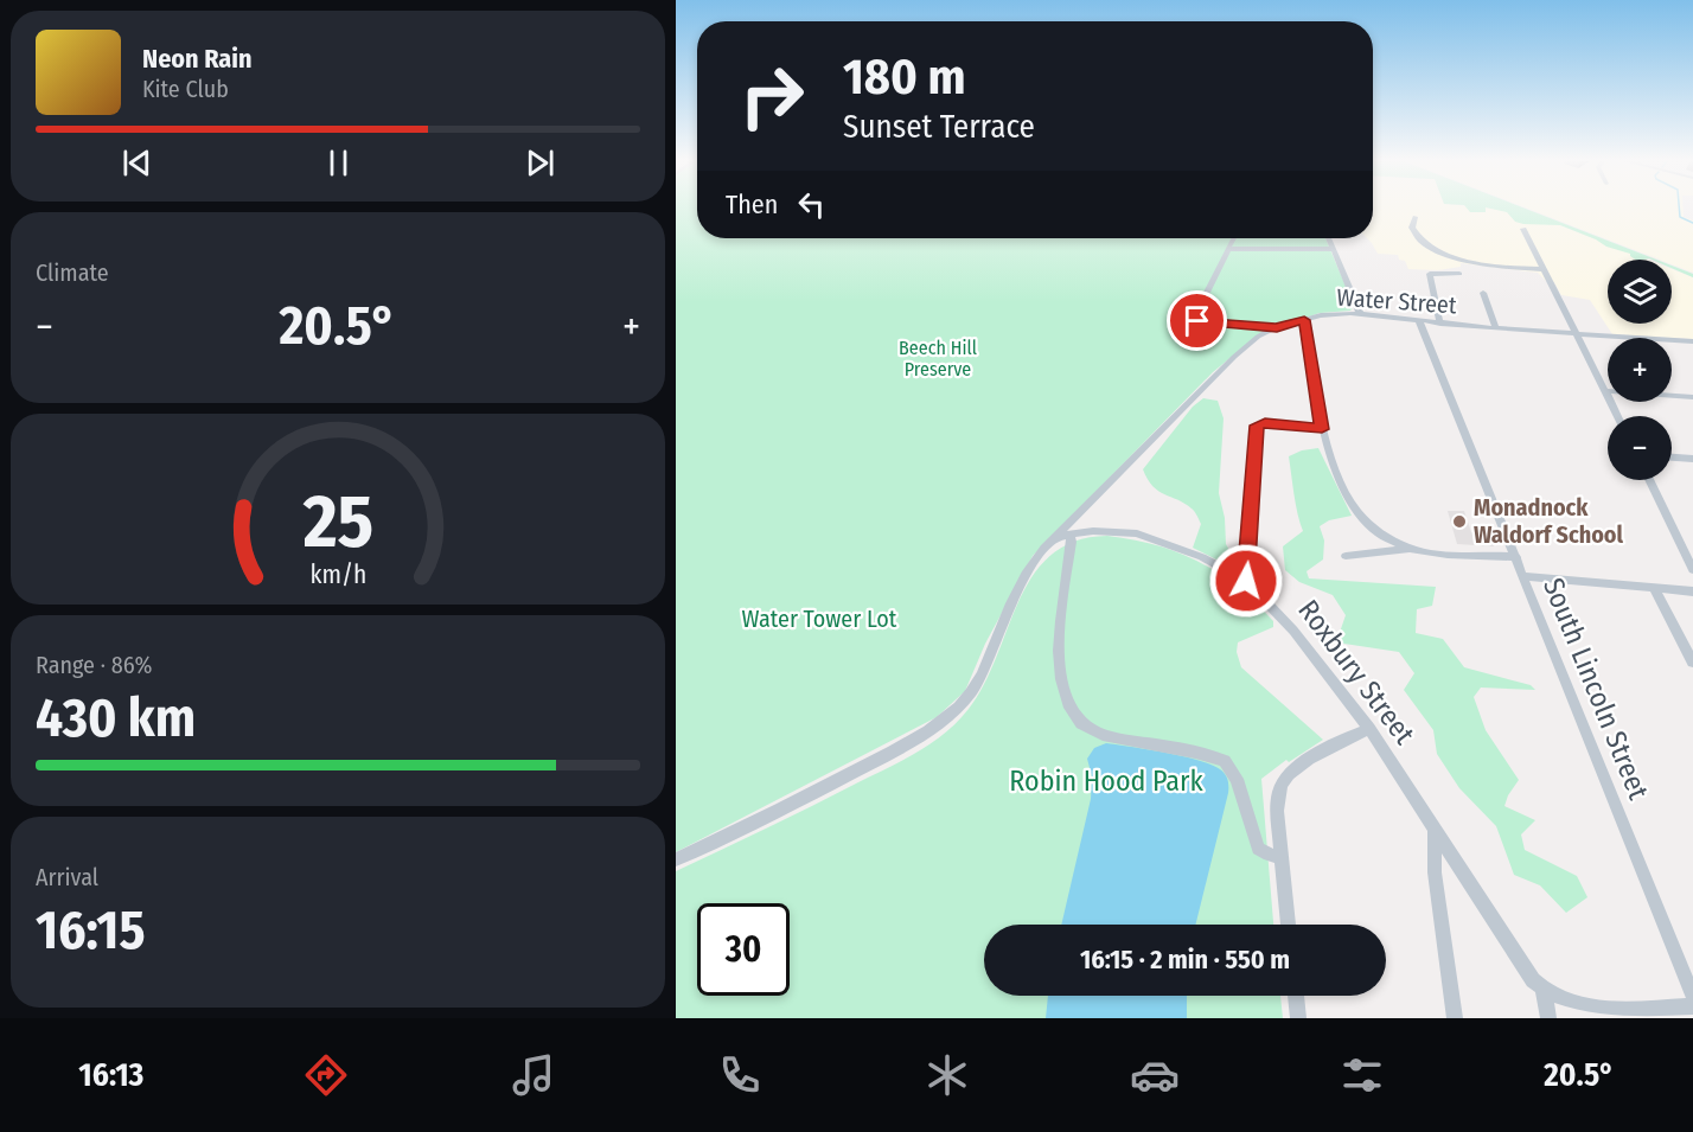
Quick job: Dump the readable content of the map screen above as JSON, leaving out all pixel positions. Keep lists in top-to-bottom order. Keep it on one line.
{"streets":{"street":["Water Street","Roxbury Street","South Lincoln Street"]},"crossings":[["Water Street","Roxbury Street"],["Water Street","South Lincoln Street"]],"parks":["Beech Hill Preserve","Water Tower Lot","Robin Hood Park"],"places":["Monadnock Waldorf School"],"page":{"turn":["180 m","Sunset Terrace"],"song":["Neon Rain","Kite Club"],"then":"Then","tile":["Climate",["Range · 86%","430 km"],["Arrival","16:15"]],"map_buttons":["+","−"],"heat":["−","20.5°","+"],"limit":"30","trip":"16:15 · 2 min · 550 m","tabs":["16:13","20.5°"],"gauge":["25","km/h"]}}
